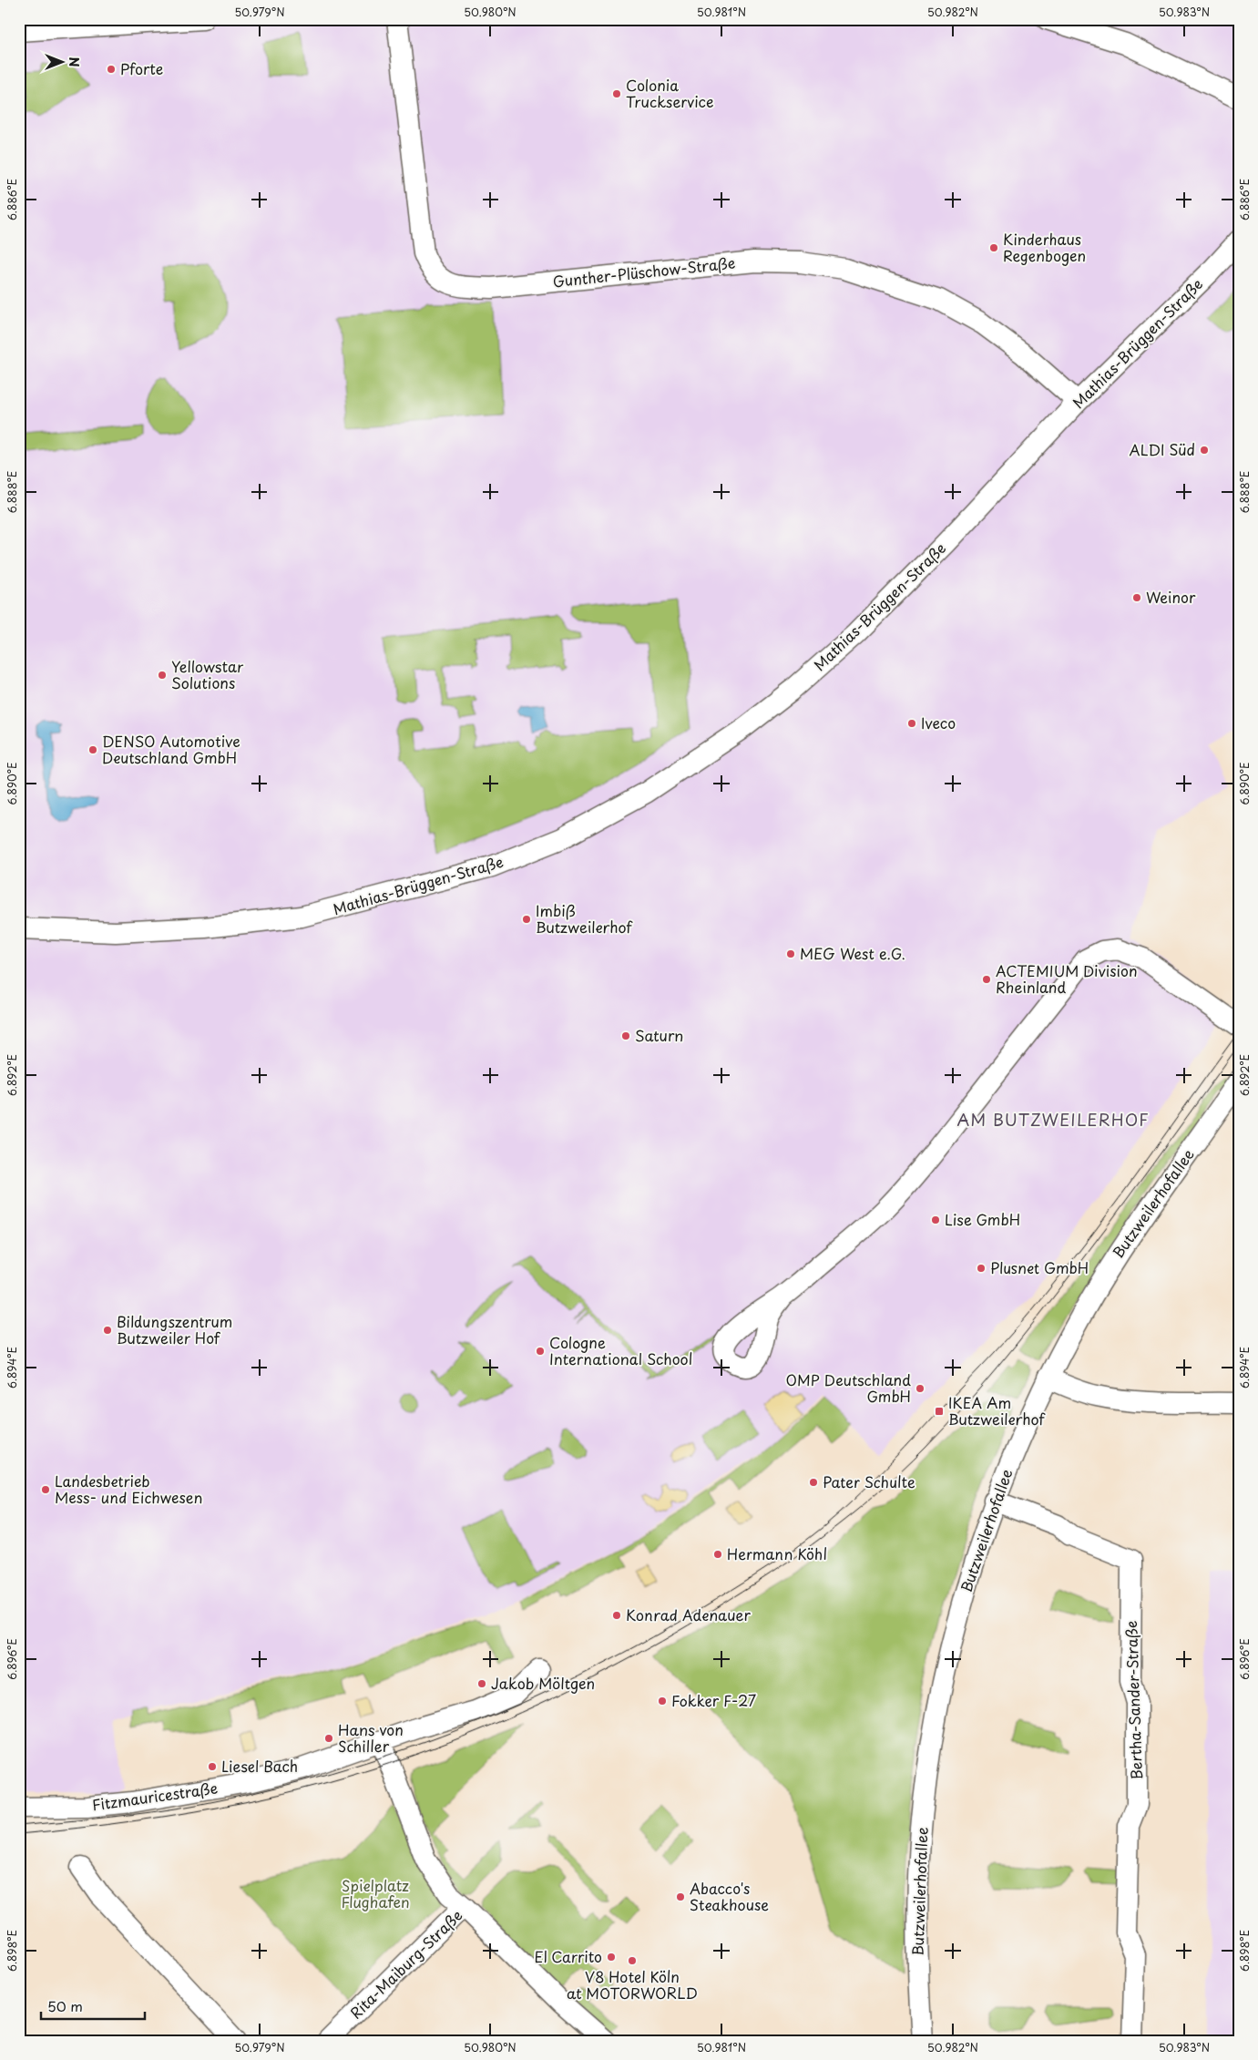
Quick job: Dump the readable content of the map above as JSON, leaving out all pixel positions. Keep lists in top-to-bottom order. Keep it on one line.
{"streets":{"street":["Gunther-Plüschow-Straße","Mathias-Brüggen-Straße","Butzweilerhofallee","Bertha-Sander-Straße","Fitzmauricestraße","Rita-Maiburg-Straße"]},"crossings":[["Gunther-Plüschow-Straße","Mathias-Brüggen-Straße"],["Butzweilerhofallee","Bertha-Sander-Straße"]],"districts":["AM BUTZWEILERHOF"],"parks":["Spielplatz Flughafen"],"places":{"other":["Pforte","Colonia Truckservice","Kinderhaus Regenbogen","ALDI Süd","Weinor","Yellowstar Solutions","Iveco","DENSO Automotive Deutschland GmbH","Imbiß Butzweilerhof","MEG West e.G.","ACTEMIUM Division Rheinland","Saturn","Lise GmbH","Plusnet GmbH","Bildungszentrum Butzweiler Hof","Cologne International School","OMP Deutschland GmbH","Pater Schulte","Landesbetrieb Mess- und Eichwesen","Hermann Köhl","Konrad Adenauer","Jakob Möltgen","Fokker F-27","Hans von Schiller","Liesel Bach","Abacco's Steakhouse","El Carrito","V8 Hotel Köln at MOTORWORLD"],"transit":["IKEA Am Butzweilerhof"]},"scale_bar":"50 m","north":"right","coordinates":["50.979°N","50.980°N","50.981°N","50.982°N","50.983°N","6.886°E","6.888°E","6.890°E","6.892°E","6.894°E","6.896°E","6.898°E"]}
